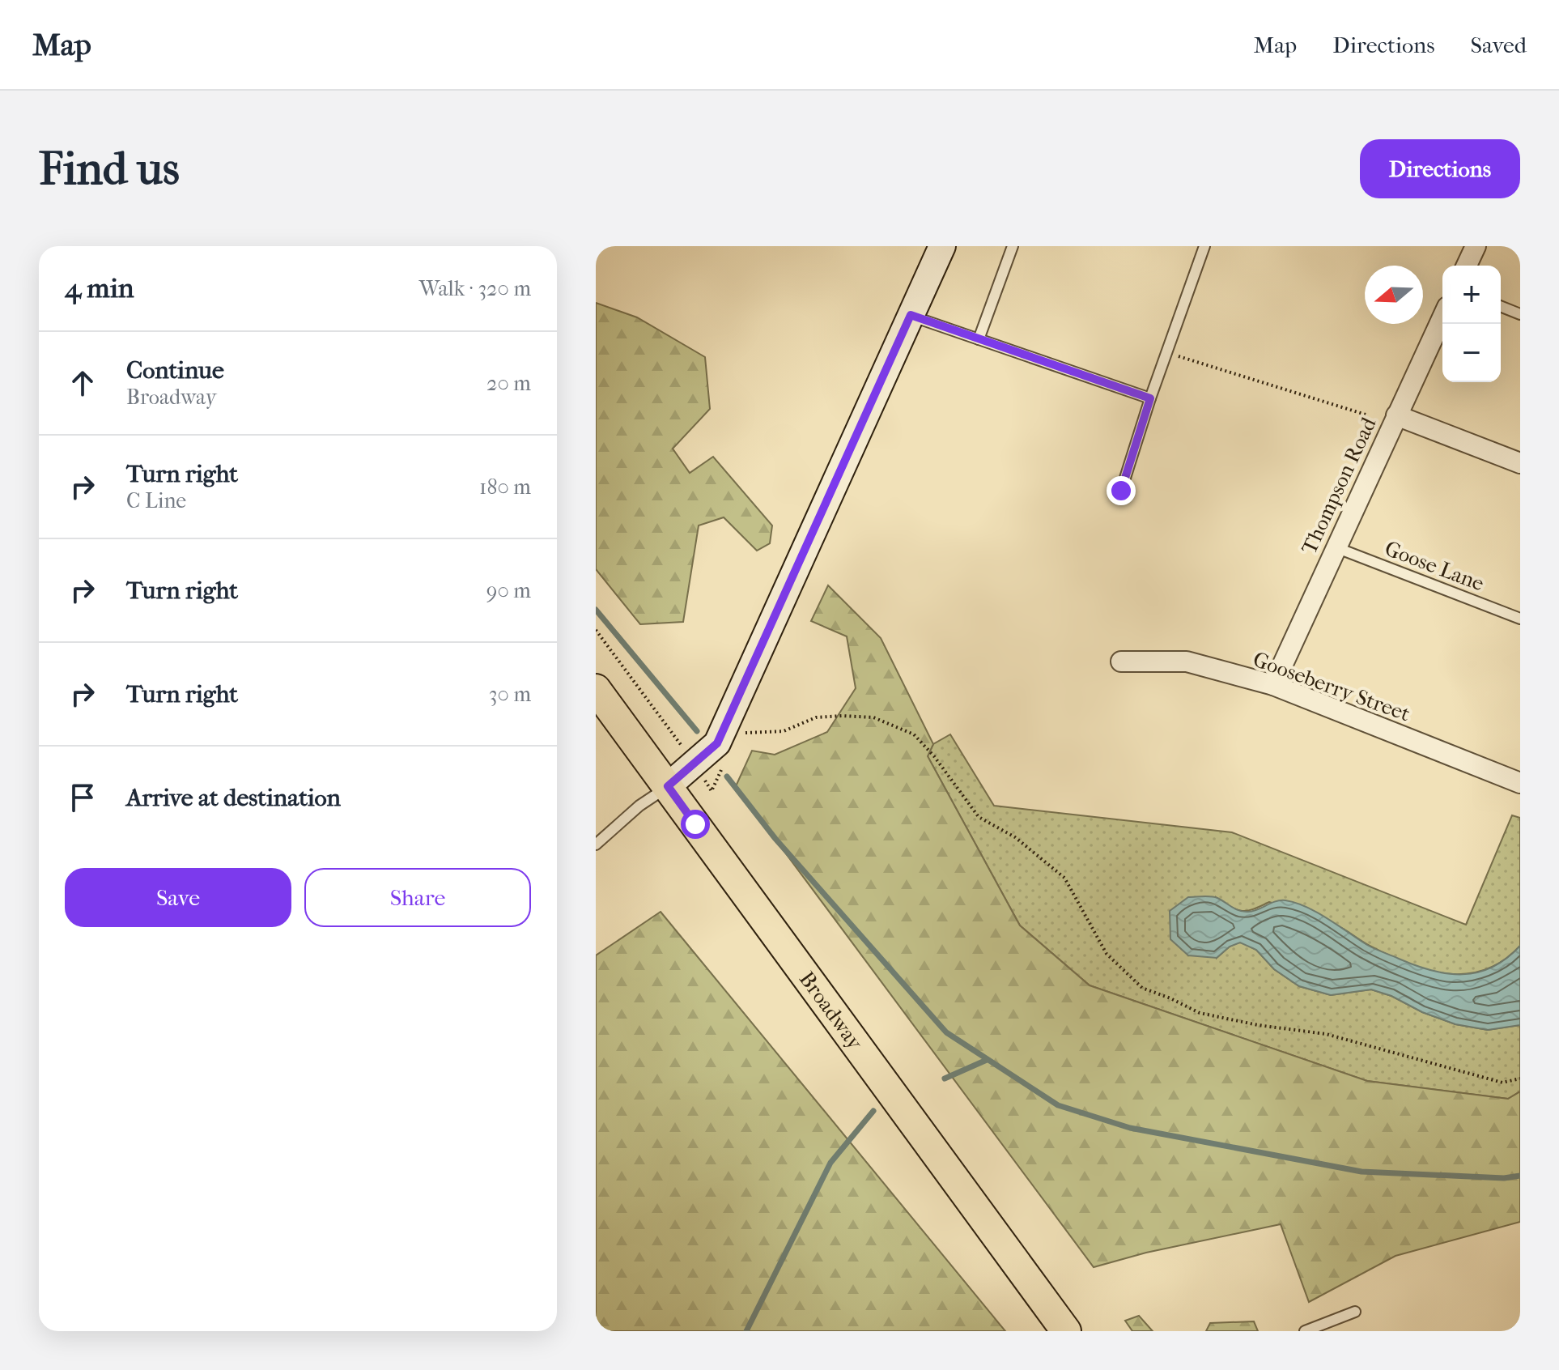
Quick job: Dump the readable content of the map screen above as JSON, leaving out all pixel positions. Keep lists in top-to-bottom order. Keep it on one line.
{"streets":{"main road":["Broadway"],"street":["Thompson Road","Gooseberry Street"],"lane":["Goose Lane"]},"crossings":[["Thompson Road","Goose Lane"],["Thompson Road","Gooseberry Street"]],"north":"left","page":{"header":"Map","nav":["Map","Directions","Saved"],"buttons":["Directions",["Save","Share"]],"title":"Find us","heading":["4 min","Walk · 320 m"],"map_buttons":["+","−"],"list":[["Continue","Broadway","20 m"],["Turn right","C Line","180 m"],["Turn right","90 m"],["Turn right","30 m"],"Arrive at destination"]}}
